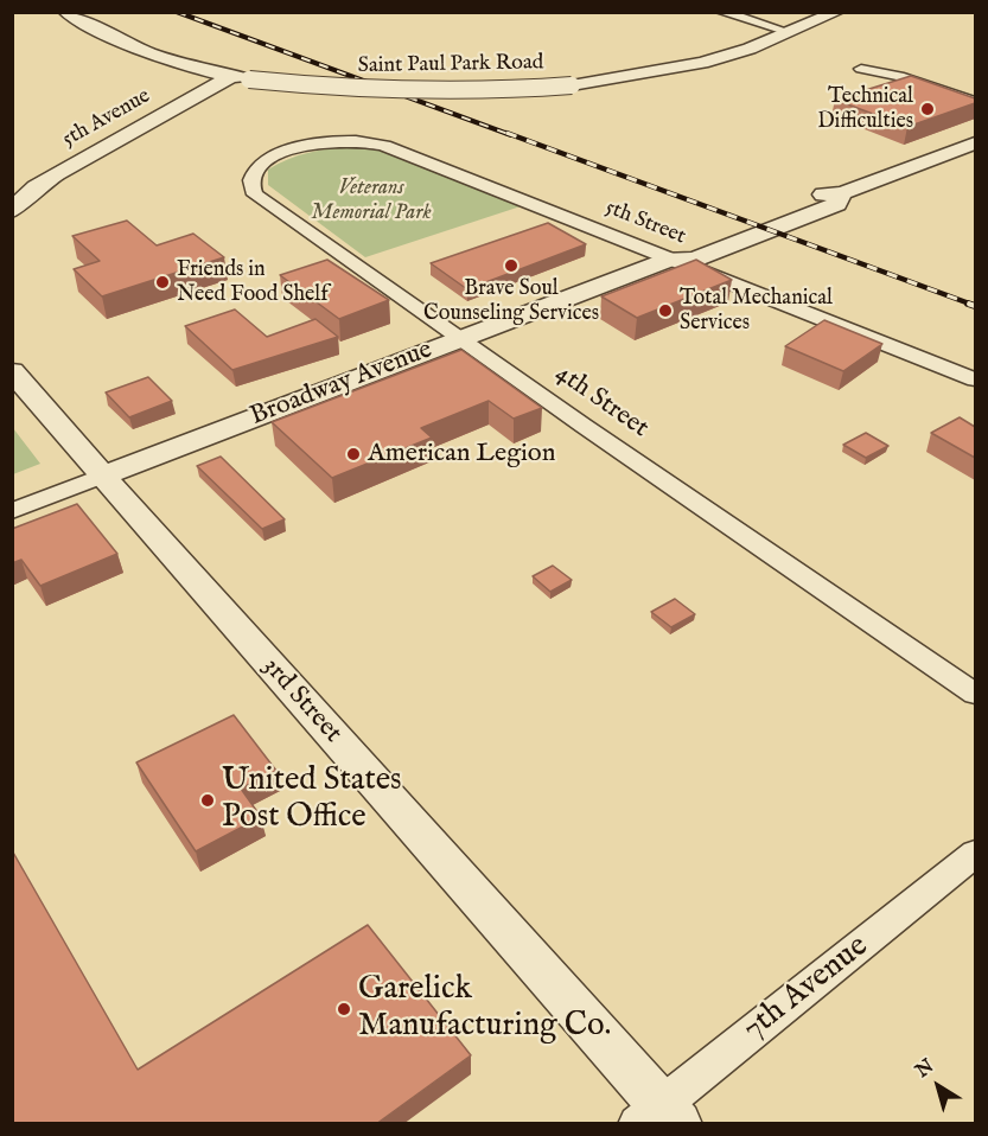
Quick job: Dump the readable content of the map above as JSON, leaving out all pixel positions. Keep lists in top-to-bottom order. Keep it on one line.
{"streets":{"street":["Saint Paul Park Road","5th Avenue","5th Street","Broadway Avenue","4th Street","3rd Street","7th Avenue"]},"crossings":[["Saint Paul Park Road","5th Avenue"],["5th Street","Broadway Avenue"],["5th Street","4th Street"],["Broadway Avenue","4th Street"],["Broadway Avenue","3rd Street"],["3rd Street","7th Avenue"]],"parks":["Veterans Memorial Park"],"places":["Technical Difficulties","Brave Soul Counseling Services","Friends in Need Food Shelf","Total Mechanical Services","American Legion","United States Post Office","Garelick Manufacturing Co."],"north":"top left"}
